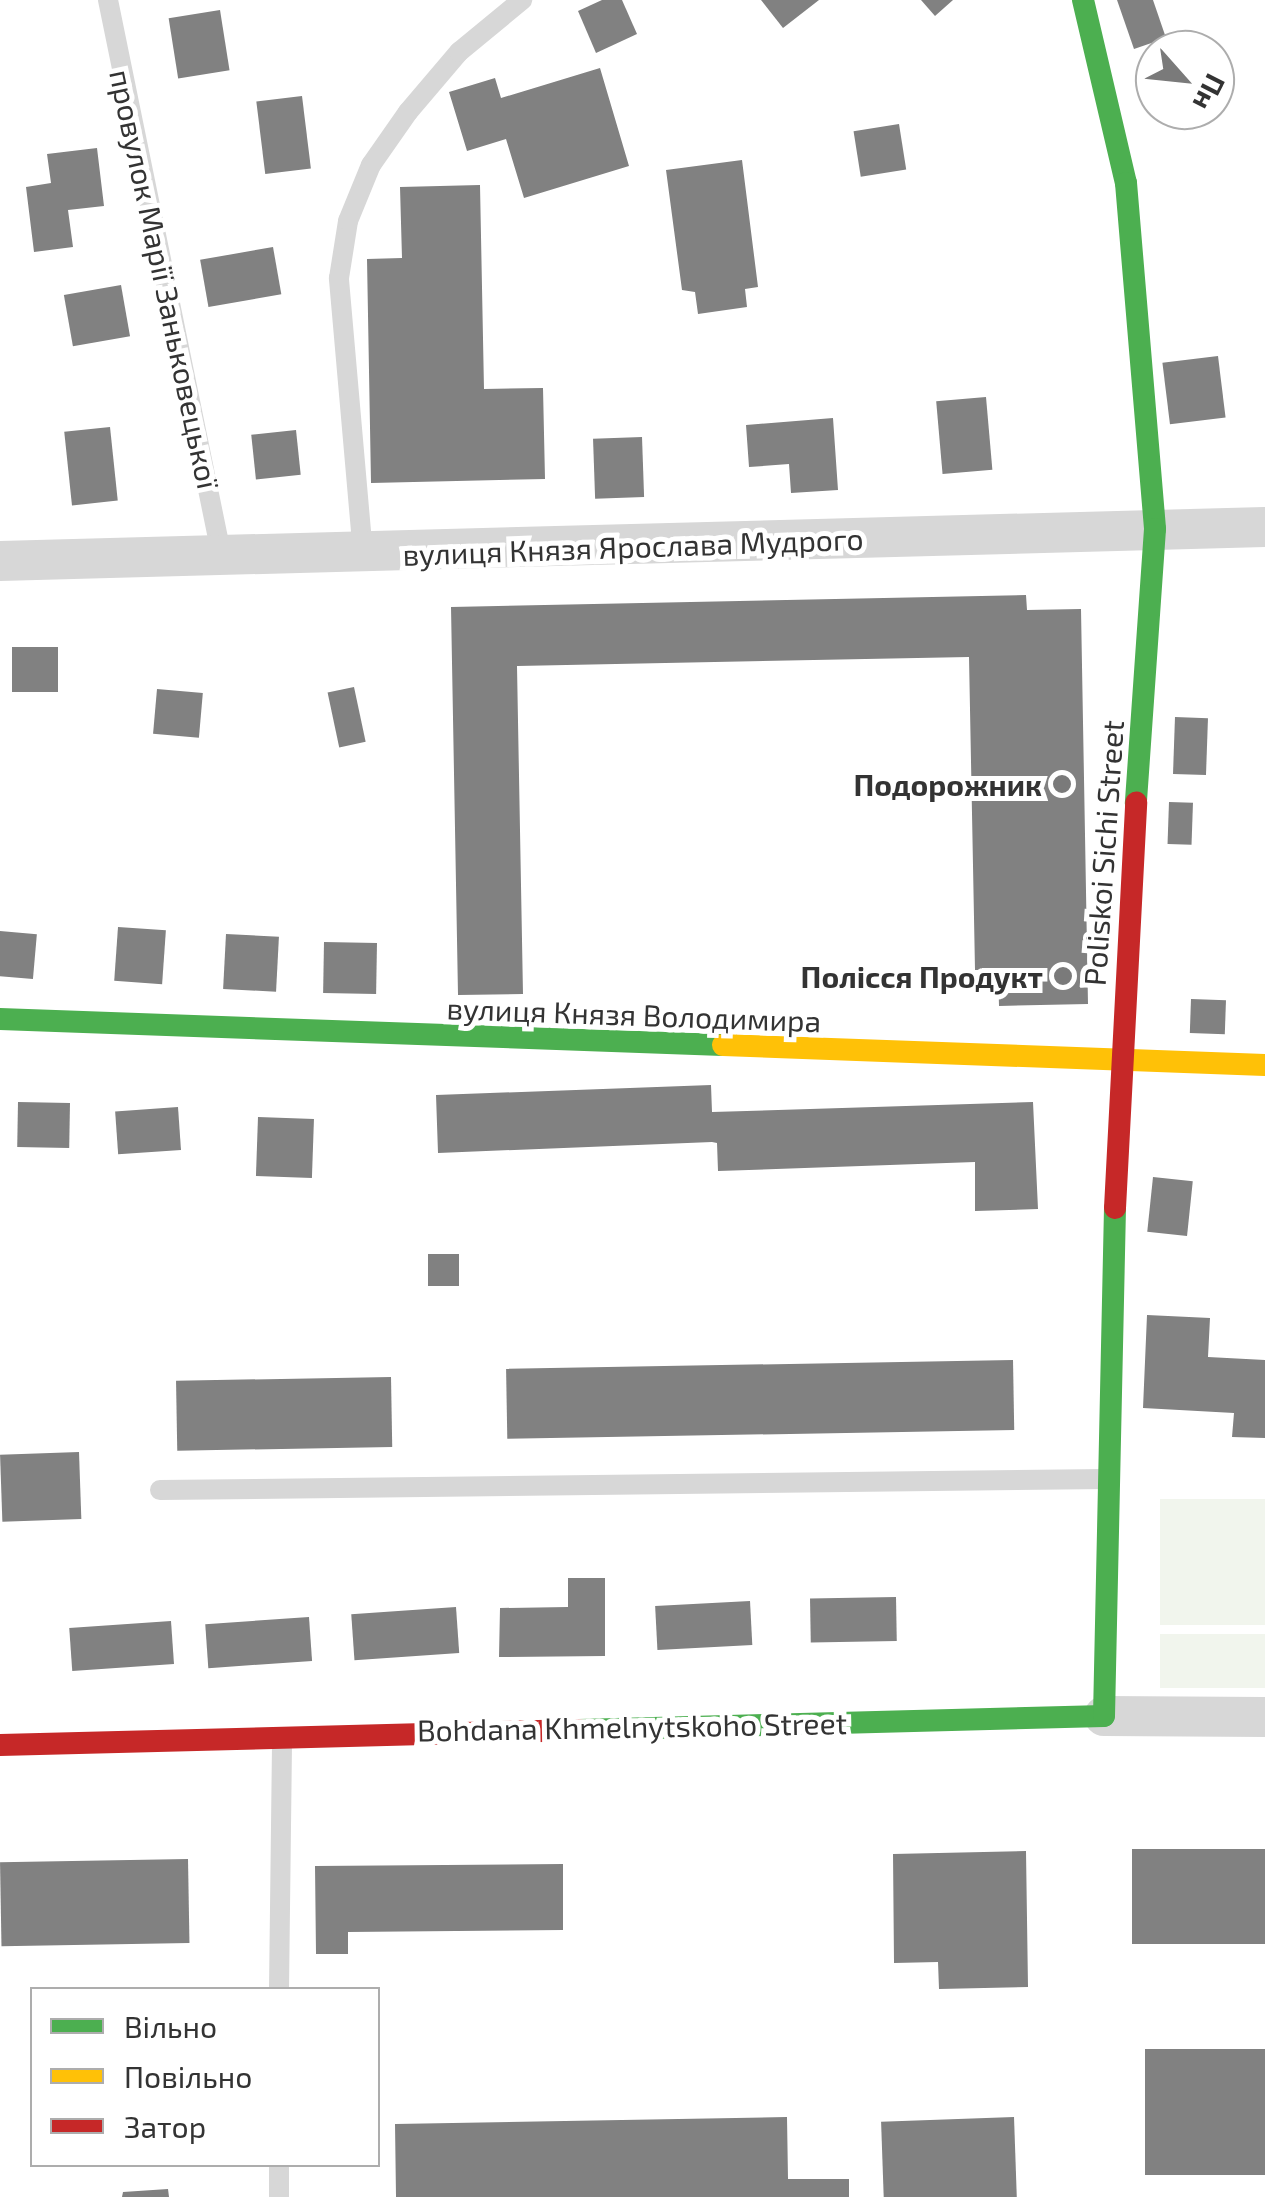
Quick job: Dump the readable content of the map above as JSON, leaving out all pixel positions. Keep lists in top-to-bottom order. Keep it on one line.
{"streets":{"street":["вулиця Князя Ярослава Мудрого","Poliskoi Sichi Street","вулиця Князя Володимира","Bohdana Khmelnytskoho Street"],"lane":["провулок Марії Заньковецької"]},"crossings":[["провулок Марії Заньковецької","вулиця Князя Ярослава Мудрого"],["вулиця Князя Ярослава Мудрого","Poliskoi Sichi Street"],["Poliskoi Sichi Street","вулиця Князя Володимира"],["Poliskoi Sichi Street","Bohdana Khmelnytskoho Street"]],"places":["Подорожник","Полісся Продукт"],"legend":["Вільно","Повільно","Затор"],"north":"bottom right"}
